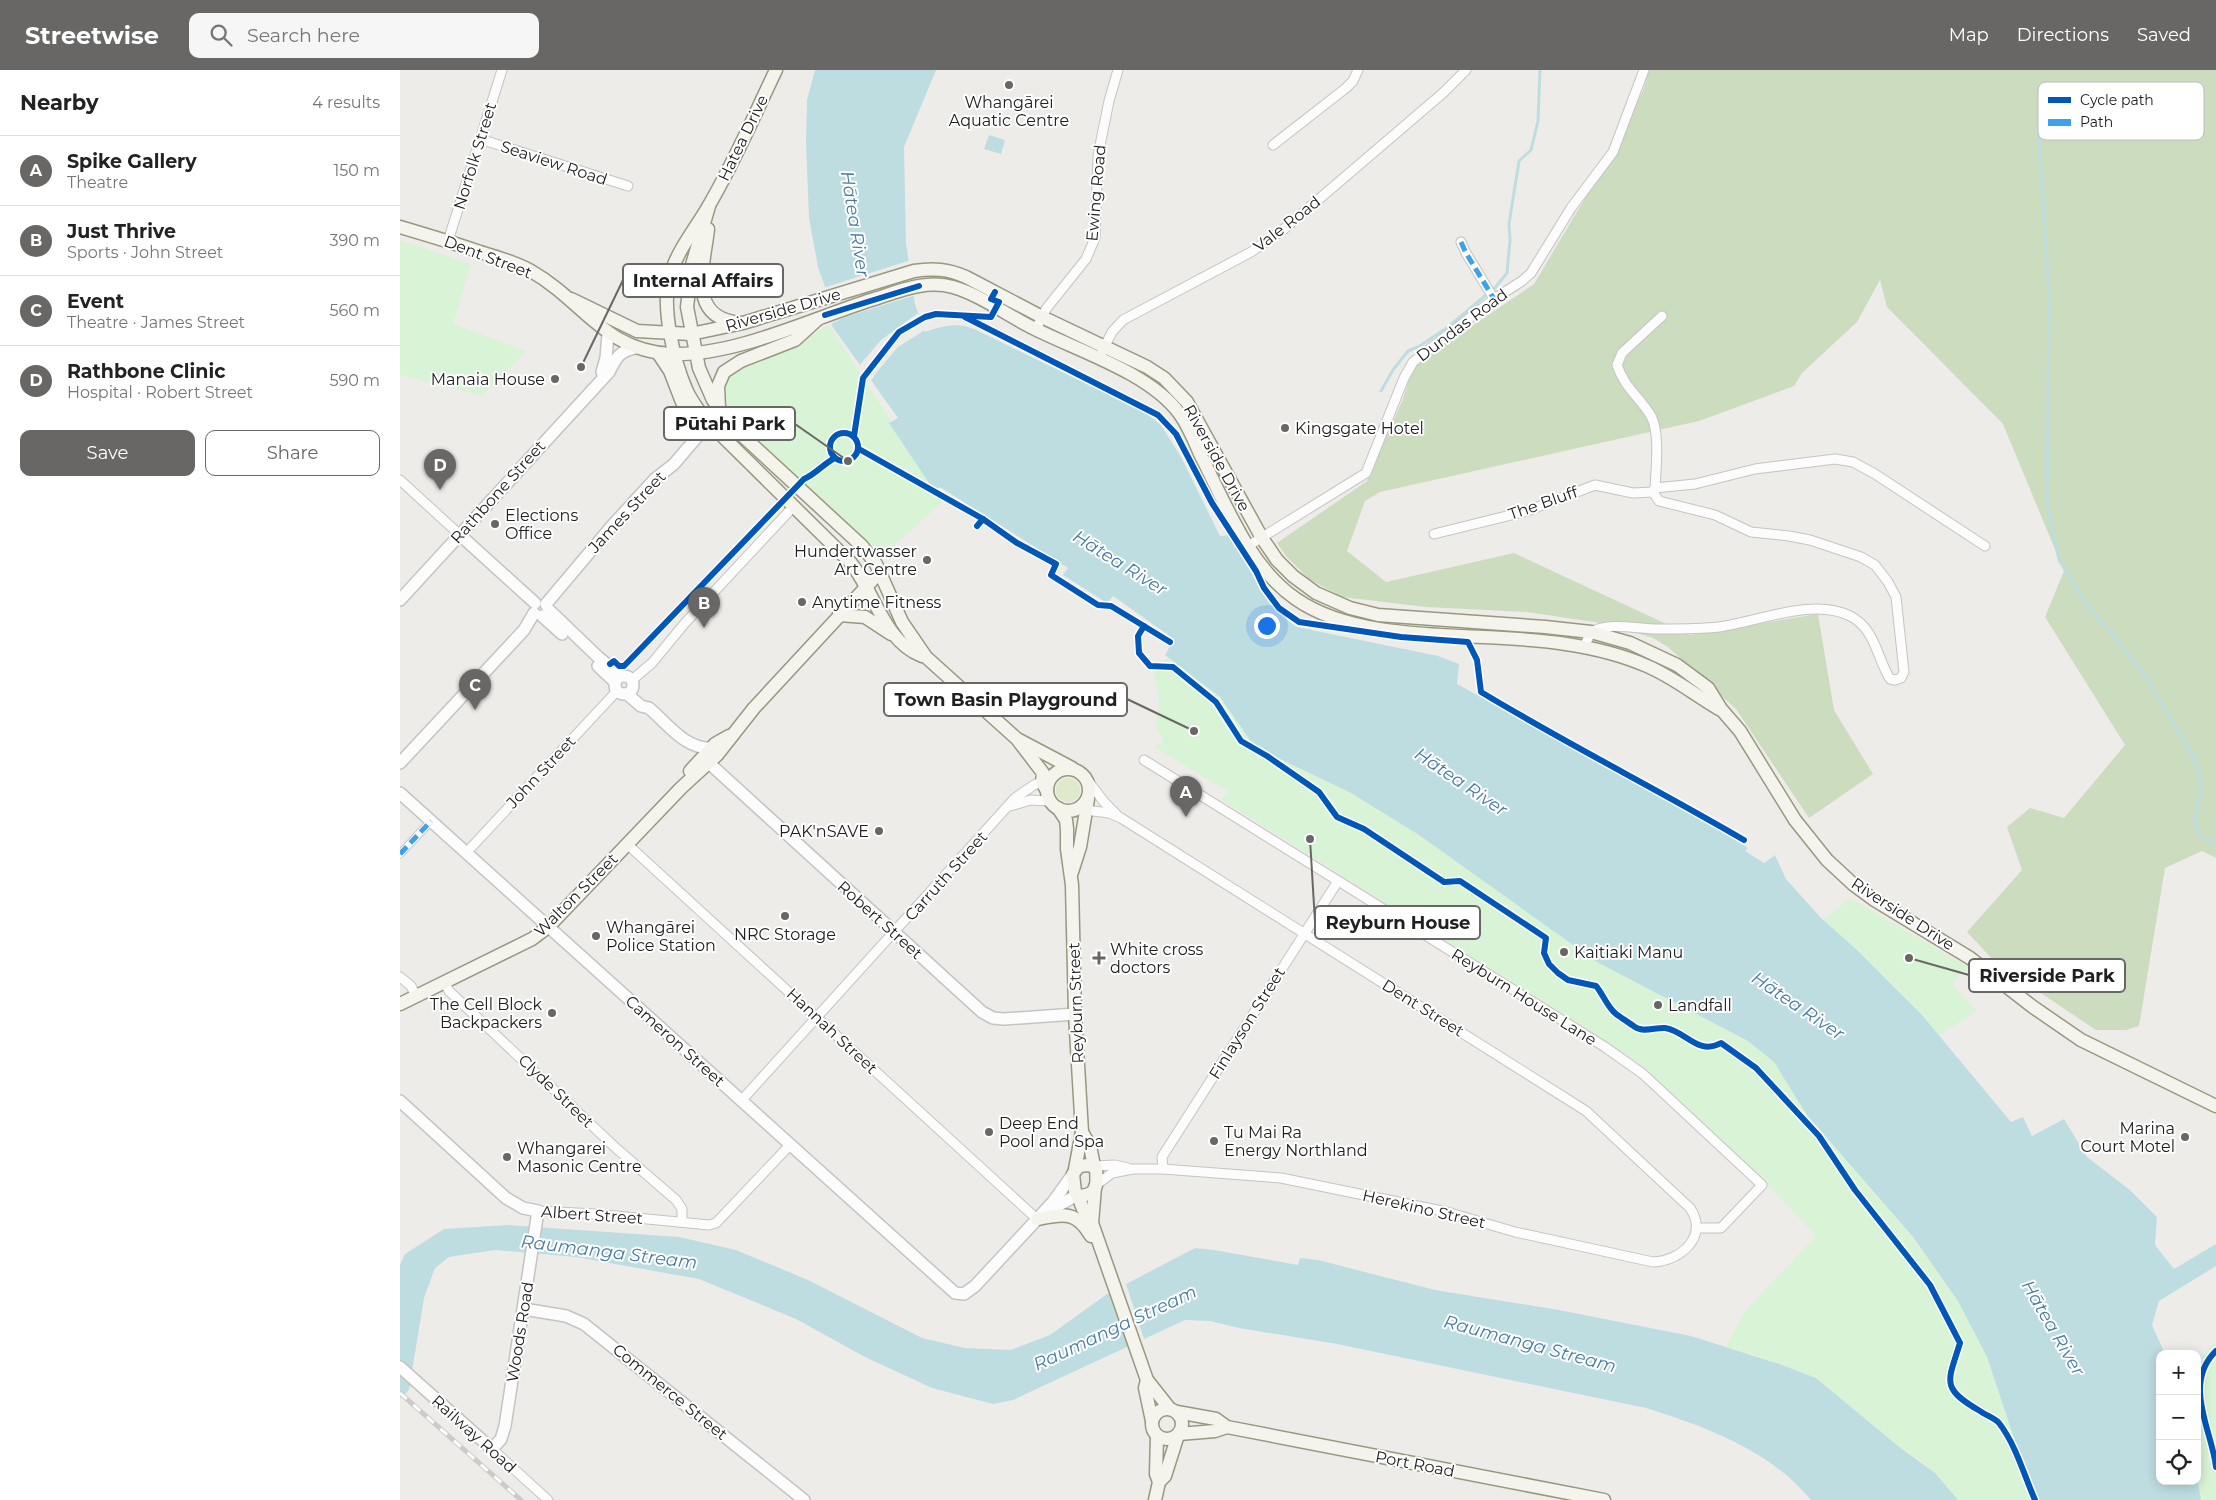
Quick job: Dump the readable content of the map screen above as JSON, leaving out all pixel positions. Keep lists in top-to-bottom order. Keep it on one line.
{"streets":{"main road":["Hatea Drive","Dent Street","Riverside Drive","Walton Street","Reyburn Street","Port Road"],"street":["Norfolk Street","Seaview Road","Ewing Road","Vale Road","Dundas Road","Rathbone Street","The Bluff","James Street","John Street","Carruth Street","Robert Street","Reyburn House Lane","Finlayson Street","Hannah Street","Cameron Street","Clyde Street","Herekino Street","Albert Street","Woods Road","Commerce Street","Railway Road"]},"crossings":[["Hatea Drive","Dent Street"],["Hatea Drive","Riverside Drive"],["Norfolk Street","Seaview Road"],["Norfolk Street","Dent Street"],["Ewing Road","Riverside Drive"],["Vale Road","Riverside Drive"],["Dent Street","Riverside Drive"],["Dent Street","Rathbone Street"],["Dent Street","Carruth Street"],["Dent Street","Reyburn House Lane"],["Dent Street","Reyburn Street"],["Dent Street","Finlayson Street"],["Dent Street","Herekino Street"],["Riverside Drive","Dundas Road"],["John Street","Cameron Street"],["Carruth Street","Robert Street"],["Carruth Street","Reyburn Street"],["Carruth Street","Hannah Street"],["Carruth Street","Cameron Street"],["Walton Street","Robert Street"],["Walton Street","Hannah Street"],["Walton Street","Cameron Street"],["Walton Street","Clyde Street"],["Robert Street","Reyburn Street"],["Reyburn House Lane","Finlayson Street"],["Reyburn House Lane","Herekino Street"],["Reyburn Street","Hannah Street"],["Reyburn Street","Cameron Street"],["Reyburn Street","Herekino Street"],["Finlayson Street","Herekino Street"],["Cameron Street","Albert Street"],["Clyde Street","Albert Street"],["Albert Street","Woods Road"],["Woods Road","Commerce Street"],["Woods Road","Railway Road"]],"water":["Hātea River","Raumanga Stream"],"places":{"other":["Whangārei Aquatic Centre","Internal Affairs","Manaia House","Kingsgate Hotel","Pūtahi Park","Elections Office","Hundertwasser Art Centre","Anytime Fitness","Town Basin Playground","PAK'nSAVE","Reyburn House","NRC Storage","Whangārei Police Station","Kaitiaki Manu","Riverside Park","Landfall","The Cell Block Backpackers","Deep End Pool and Spa","Marina Court Motel","Tu Mai Ra Energy Northland","Whangarei Masonic Centre"],"health":["White cross doctors"]},"legend":["Cycle path","Path"],"page":{"header":"Streetwise","search":"Search here","nav":["Map","Directions","Saved"],"heading":["Nearby","4 results"],"list":[{"mark":"A","name":"Spike Gallery","note":"Theatre","value":"150 m"},{"mark":"B","name":"Just Thrive","note":"Sports · John Street","value":"390 m"},{"mark":"C","name":"Event","note":"Theatre · James Street","value":"560 m"},{"mark":"D","name":"Rathbone Clinic","note":"Hospital · Robert Street","value":"590 m"}],"buttons":["Save","Share"],"pins":["D","B","C","A"],"map_buttons":["+","−"]}}
